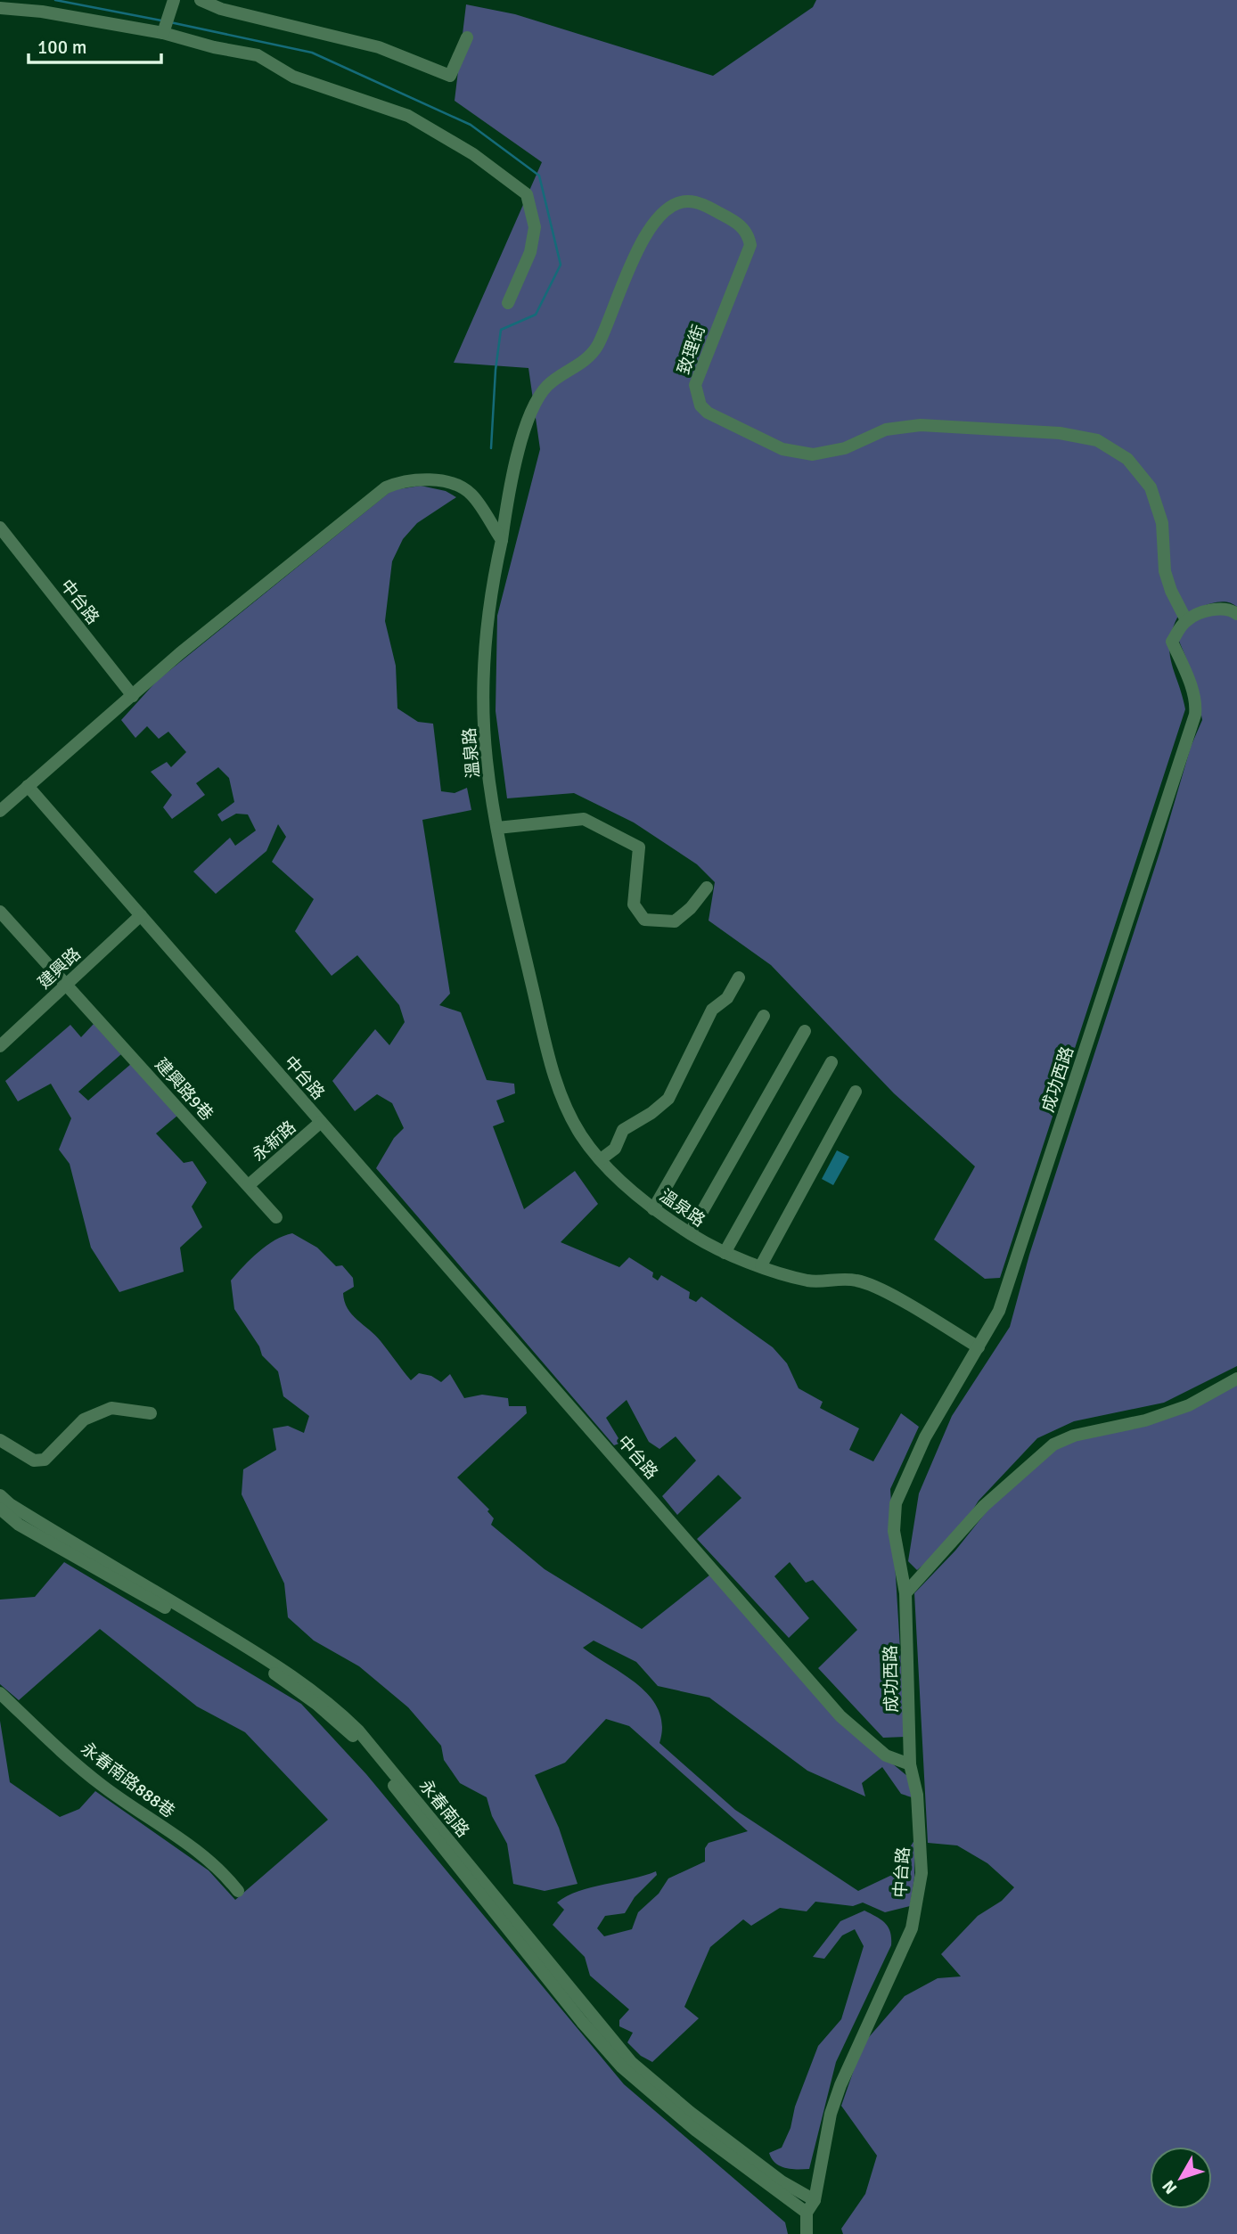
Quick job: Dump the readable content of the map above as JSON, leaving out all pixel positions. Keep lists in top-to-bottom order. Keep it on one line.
{"streets":{"street":["致理街","中台路","溫泉路","建興路","成功西路","建興路9巷","永新路","永春南路888巷","永春南路"]},"crossings":[["致理街","溫泉路"],["致理街","成功西路"],["中台路","建興路"],["中台路","成功西路"],["中台路","永新路"],["中台路","永春南路"],["溫泉路","成功西路"],["建興路","建興路9巷"],["建興路9巷","永新路"]],"scale_bar":"100 m","north":"bottom left"}
